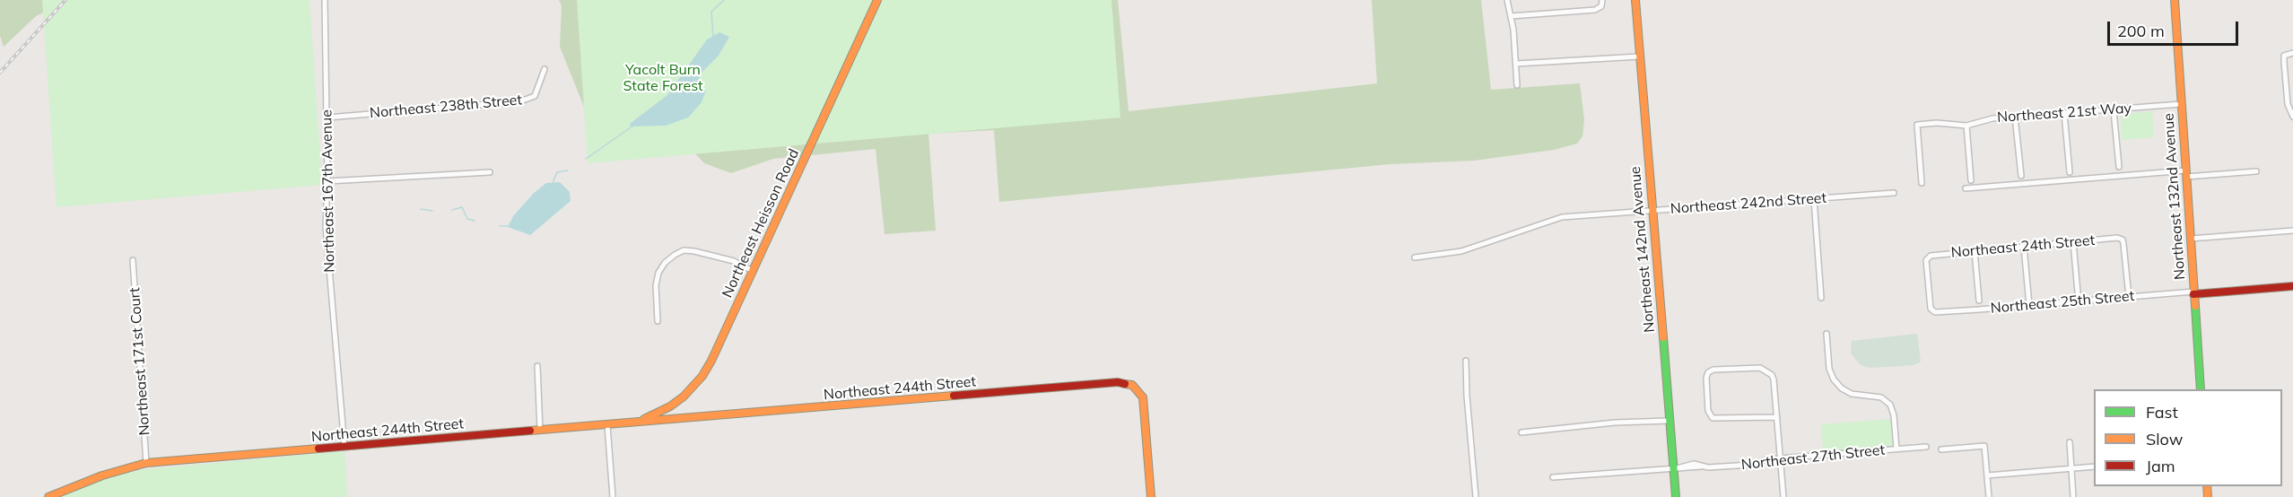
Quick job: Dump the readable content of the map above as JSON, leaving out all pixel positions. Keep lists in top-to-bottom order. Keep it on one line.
{"streets":{"street":["Northeast 238th Street","Northeast 21st Way","Northeast 167th Avenue","Northeast 132nd Avenue","Northeast 242nd Street","Northeast Heisson Road","Northeast 24th Street","Northeast 142nd Avenue","Northeast 25th Street","Northeast 171st Court","Northeast 244th Street","Northeast 27th Street"]},"crossings":[["Northeast 238th Street","Northeast 167th Avenue"],["Northeast 21st Way","Northeast 132nd Avenue"],["Northeast 167th Avenue","Northeast 244th Street"],["Northeast 132nd Avenue","Northeast 25th Street"],["Northeast 242nd Street","Northeast 142nd Avenue"],["Northeast Heisson Road","Northeast 244th Street"],["Northeast 24th Street","Northeast 25th Street"],["Northeast 142nd Avenue","Northeast 27th Street"],["Northeast 171st Court","Northeast 244th Street"]],"parks":["Yacolt Burn State Forest"],"legend":["Fast","Slow","Jam"],"scale_bar":"200 m"}
